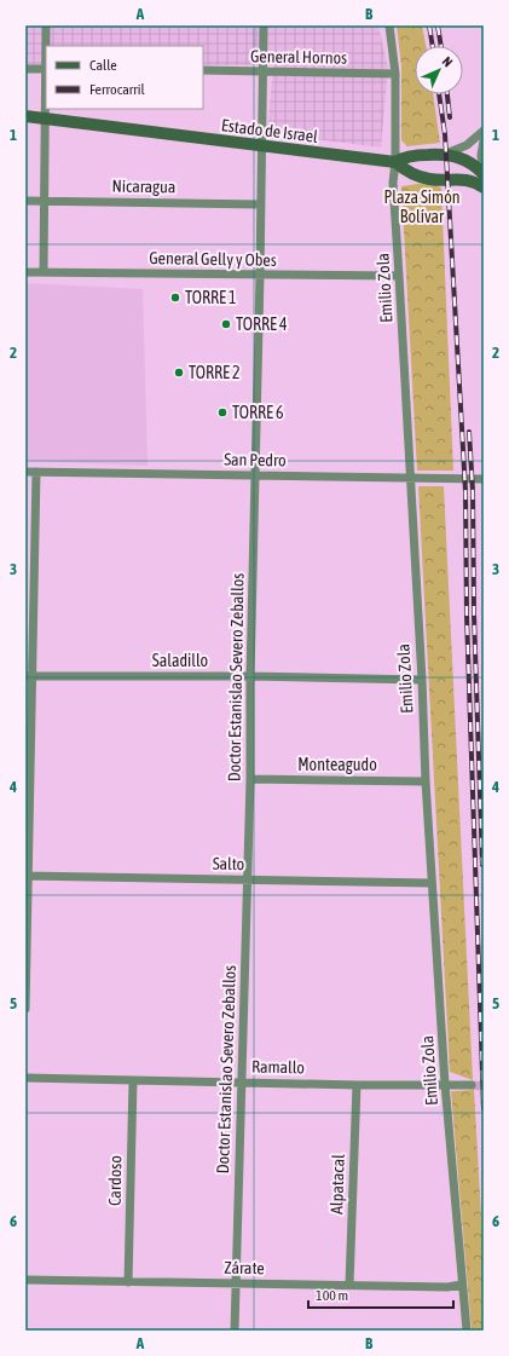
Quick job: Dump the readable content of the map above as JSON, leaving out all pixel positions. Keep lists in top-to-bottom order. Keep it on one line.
{"streets":{"main road":["Estado de Israel"],"street":["General Hornos","Nicaragua","General Gelly y Obes","Emilio Zola","San Pedro","Saladillo","Doctor Estanislao Severo Zeballos","Monteagudo","Salto","Ramallo","Cardoso","Alpatacal","Zárate"]},"crossings":[["General Hornos","Emilio Zola"],["General Hornos","Doctor Estanislao Severo Zeballos"],["Estado de Israel","Emilio Zola"],["Estado de Israel","Doctor Estanislao Severo Zeballos"],["Nicaragua","Doctor Estanislao Severo Zeballos"],["General Gelly y Obes","Emilio Zola"],["General Gelly y Obes","Doctor Estanislao Severo Zeballos"],["Emilio Zola","San Pedro"],["Emilio Zola","Saladillo"],["Emilio Zola","Monteagudo"],["Emilio Zola","Salto"],["Emilio Zola","Ramallo"],["Emilio Zola","Zárate"],["San Pedro","Doctor Estanislao Severo Zeballos"],["Saladillo","Doctor Estanislao Severo Zeballos"],["Doctor Estanislao Severo Zeballos","Monteagudo"],["Doctor Estanislao Severo Zeballos","Salto"],["Doctor Estanislao Severo Zeballos","Ramallo"],["Doctor Estanislao Severo Zeballos","Zárate"],["Ramallo","Cardoso"],["Ramallo","Alpatacal"],["Cardoso","Zárate"],["Alpatacal","Zárate"]],"parks":["Plaza Simón Bolívar"],"places":["TORRE 1","TORRE 4","TORRE 2","TORRE 6"],"legend":["Calle","Ferrocarril"],"scale_bar":"100 m","north":"top right","grid":{"columns":["A","B"],"rows":["1","2","3","4","5","6"]}}
